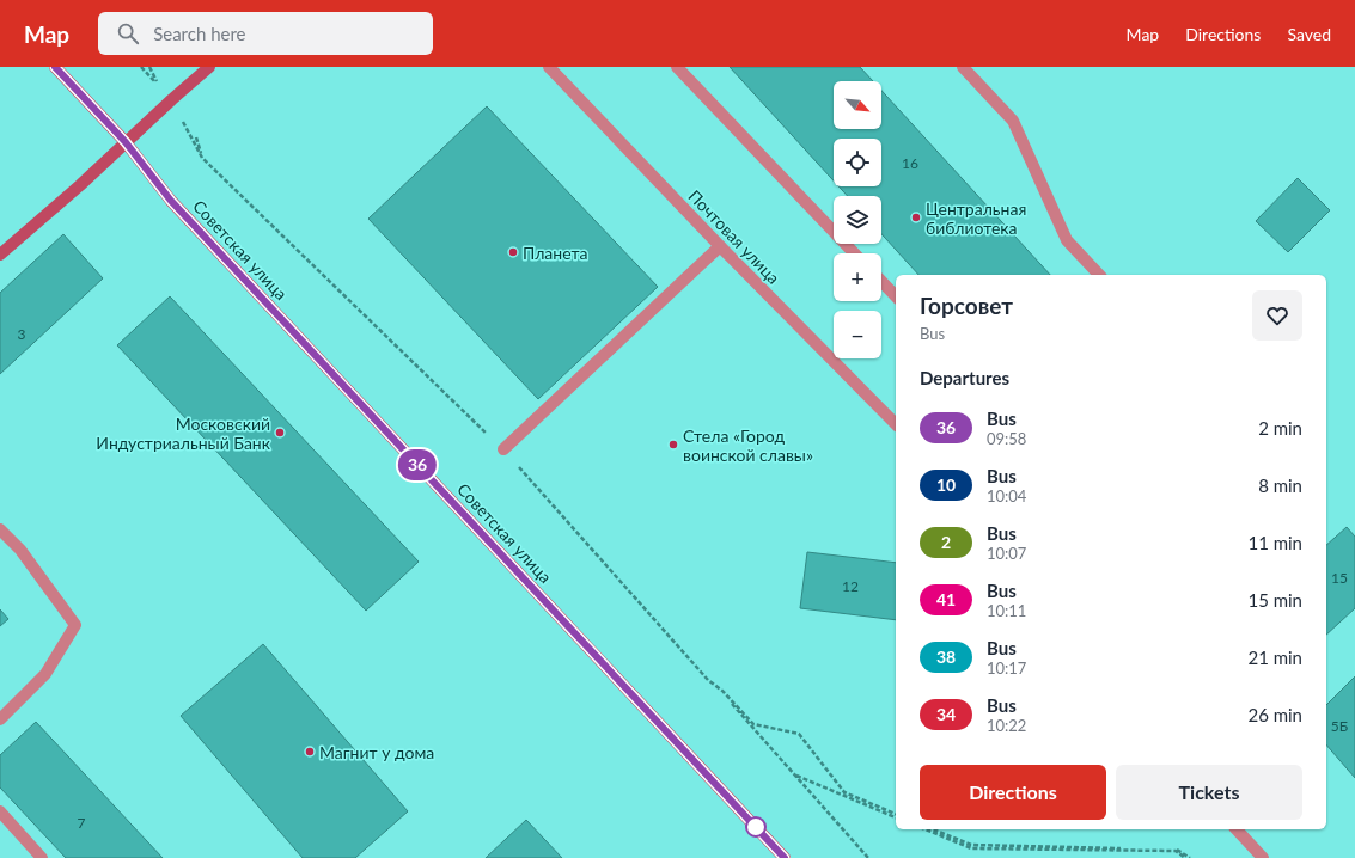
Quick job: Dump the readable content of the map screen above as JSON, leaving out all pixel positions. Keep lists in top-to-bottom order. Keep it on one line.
{"streets":{"main road":["Советская улица"],"street":["Почтовая улица"]},"places":["Центральная библиотека","Планета","Московский Индустриальный Банк","Стела «Город воинской славы»","Магнит у дома"],"lines":["bus line 36"],"house_numbers":["16","3","15","12","5Б","7"],"north":"bottom right","page":{"header":"Map","search":"Search here","nav":["Map","Directions","Saved"],"on_map":"36","map_buttons":["+","−"],"heading":[["Горсовет","Bus"],"Departures"],"list":[{"mark":"36","name":"Bus","note":"09:58","value":"2 min"},{"mark":"10","name":"Bus","note":"10:04","value":"8 min"},{"mark":"2","name":"Bus","note":"10:07","value":"11 min"},{"mark":"41","name":"Bus","note":"10:11","value":"15 min"},{"mark":"38","name":"Bus","note":"10:17","value":"21 min"},{"mark":"34","name":"Bus","note":"10:22","value":"26 min"}],"buttons":["Directions","Tickets"]}}
